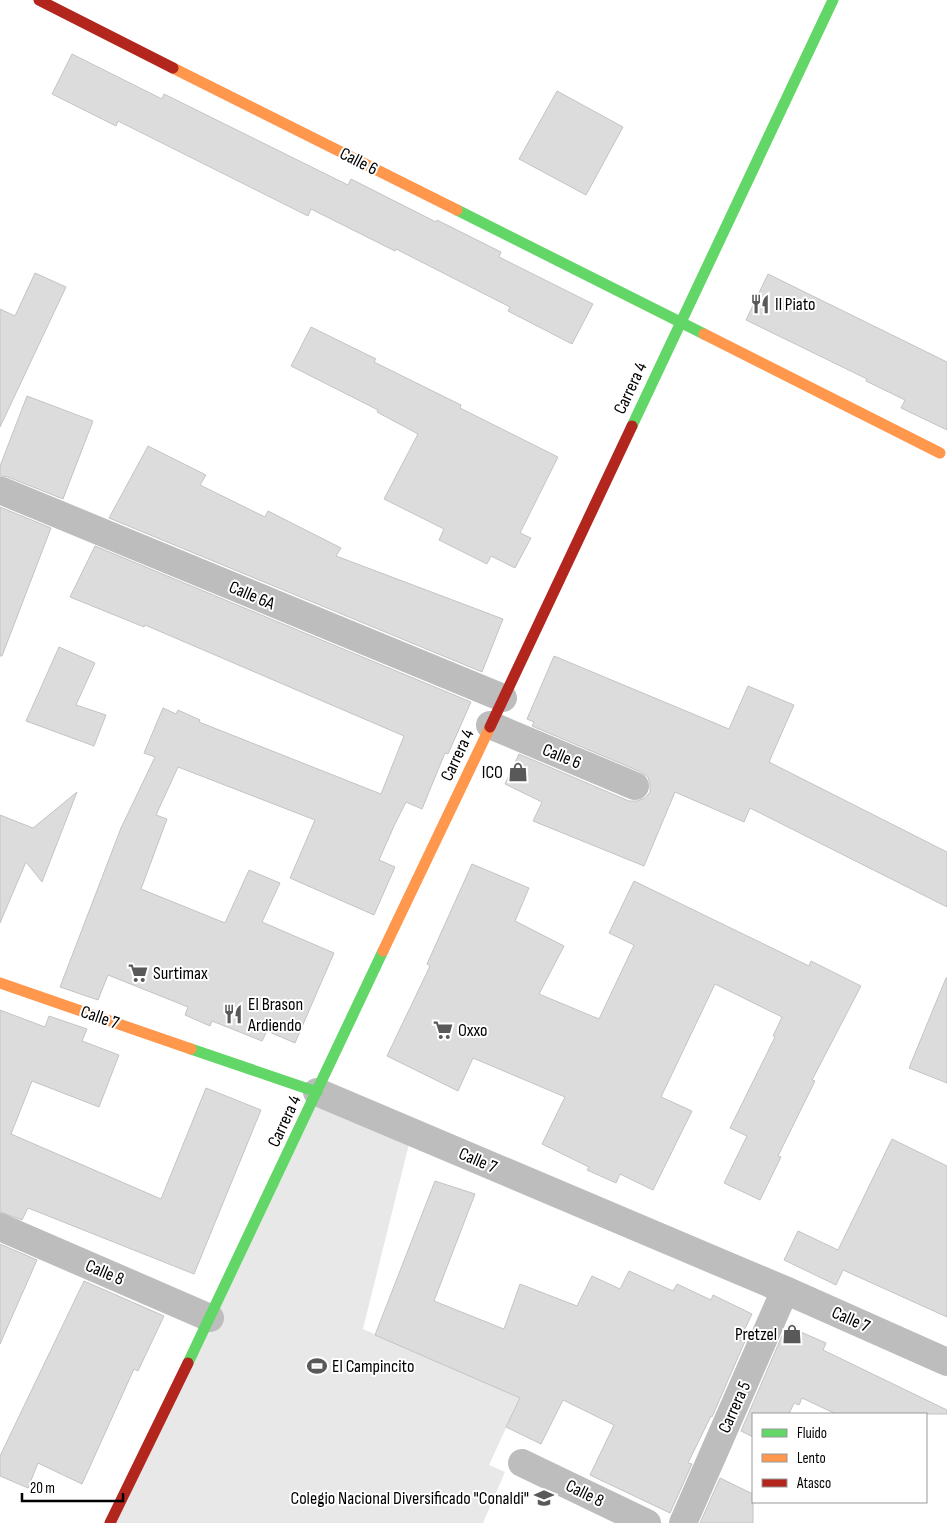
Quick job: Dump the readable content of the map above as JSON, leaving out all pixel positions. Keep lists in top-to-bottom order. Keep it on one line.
{"streets":{"street":["Calle 6","Carrera 4","Calle 6A","Calle 7","Calle 8","Carrera 5"]},"crossings":[["Calle 6","Carrera 4"],["Carrera 4","Calle 6A"],["Carrera 4","Calle 7"],["Carrera 4","Calle 8"],["Calle 7","Carrera 5"]],"places":{"restaurant":["Il Piato","El Brason Ardiendo"],"shop":["ICO","Pretzel"],"supermarket":["Surtimax","Oxxo"],"sports":["El Campincito"],"school or university":["Colegio Nacional Diversificado \"Conaldi\""]},"legend":["Fluido","Lento","Atasco"],"scale_bar":"20 m"}
